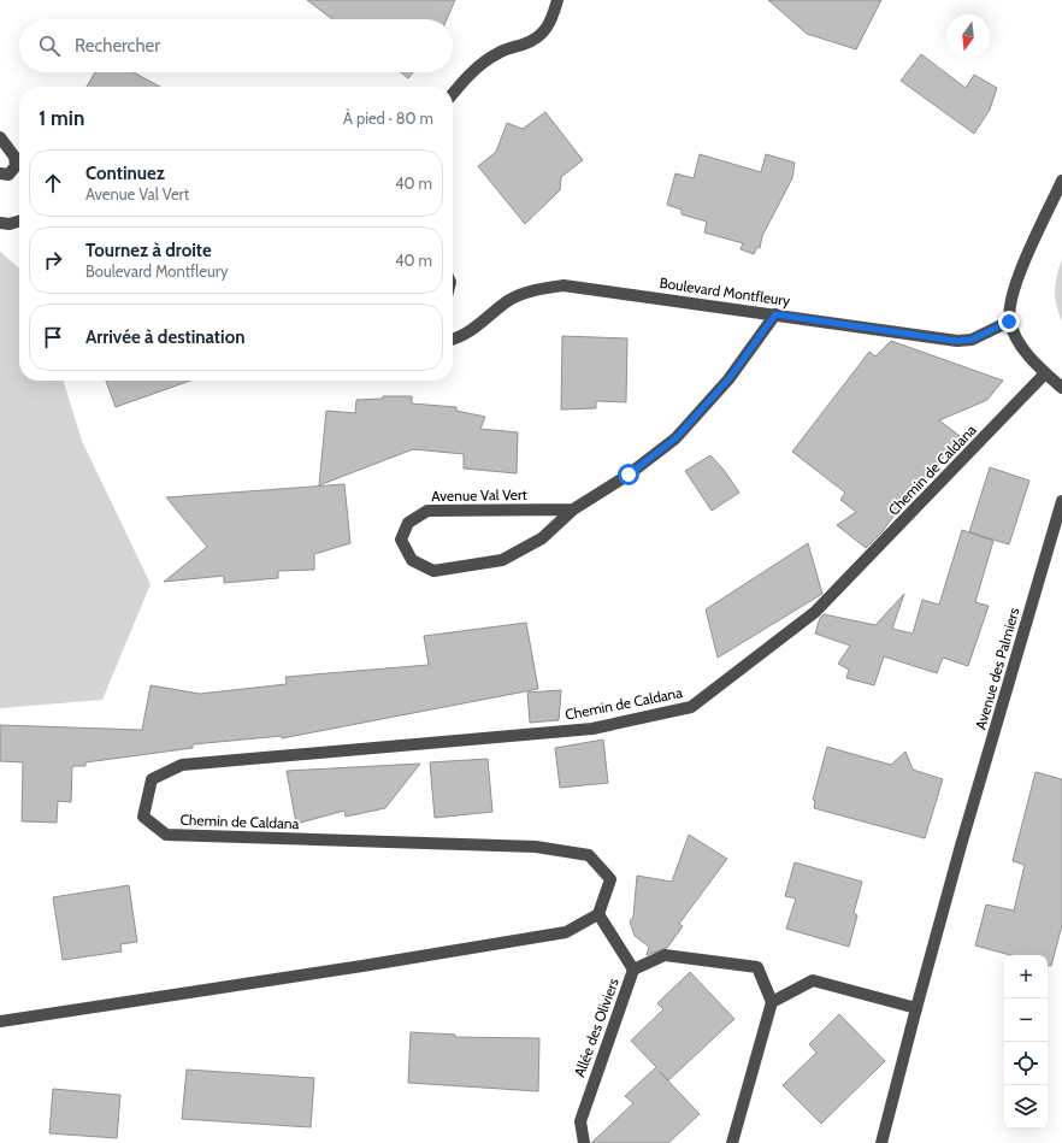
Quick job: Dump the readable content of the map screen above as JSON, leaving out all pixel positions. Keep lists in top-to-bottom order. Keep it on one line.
{"streets":{"street":["Boulevard Montfleury","Chemin de Caldana","Avenue Val Vert","Avenue des Palmiers","Allée des Oliviers"]},"crossings":[["Boulevard Montfleury","Avenue Val Vert"]],"north":"bottom","page":{"search":"Rechercher","heading":["1 min","À pied · 80 m"],"list":[["Continuez","Avenue Val Vert","40 m"],["Tournez à droite","Boulevard Montfleury","40 m"],"Arrivée à destination"],"map_buttons":["+","−"]}}
